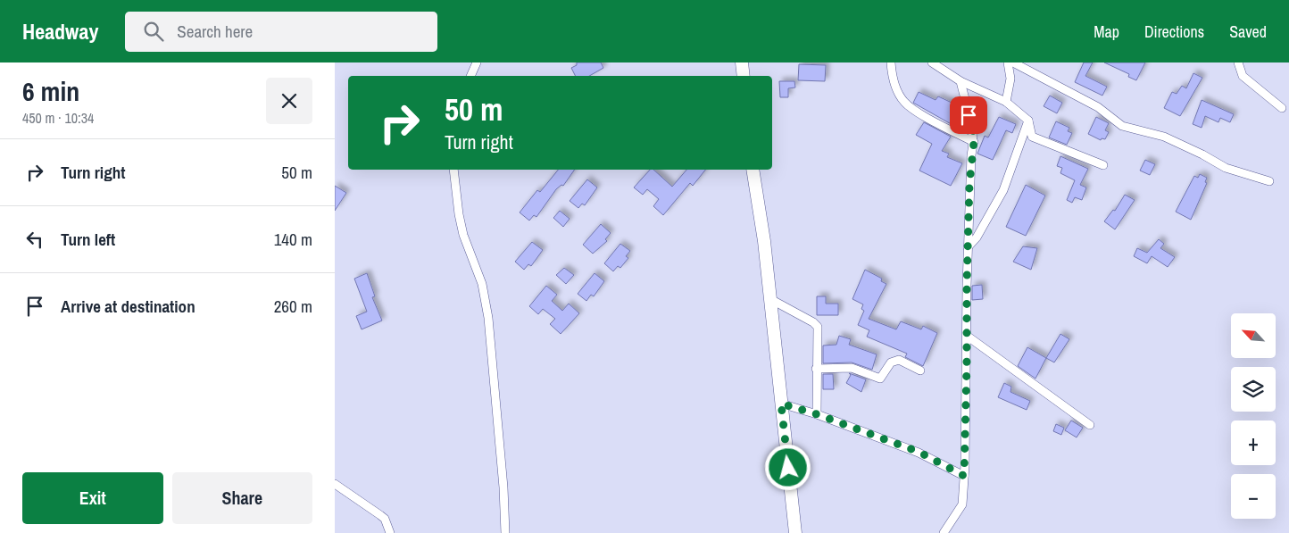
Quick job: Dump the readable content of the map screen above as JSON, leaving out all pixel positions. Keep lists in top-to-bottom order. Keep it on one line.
{"north":"top left","page":{"header":"Headway","search":"Search here","nav":["Map","Directions","Saved"],"heading":["6 min","450 m · 10:34"],"turn":["50 m","Turn right"],"list":[{"name":"Turn right","value":"50 m"},{"name":"Turn left","value":"140 m"},{"name":"Arrive at destination","value":"260 m"}],"map_buttons":["+","−"],"buttons":["Exit","Share"]}}
